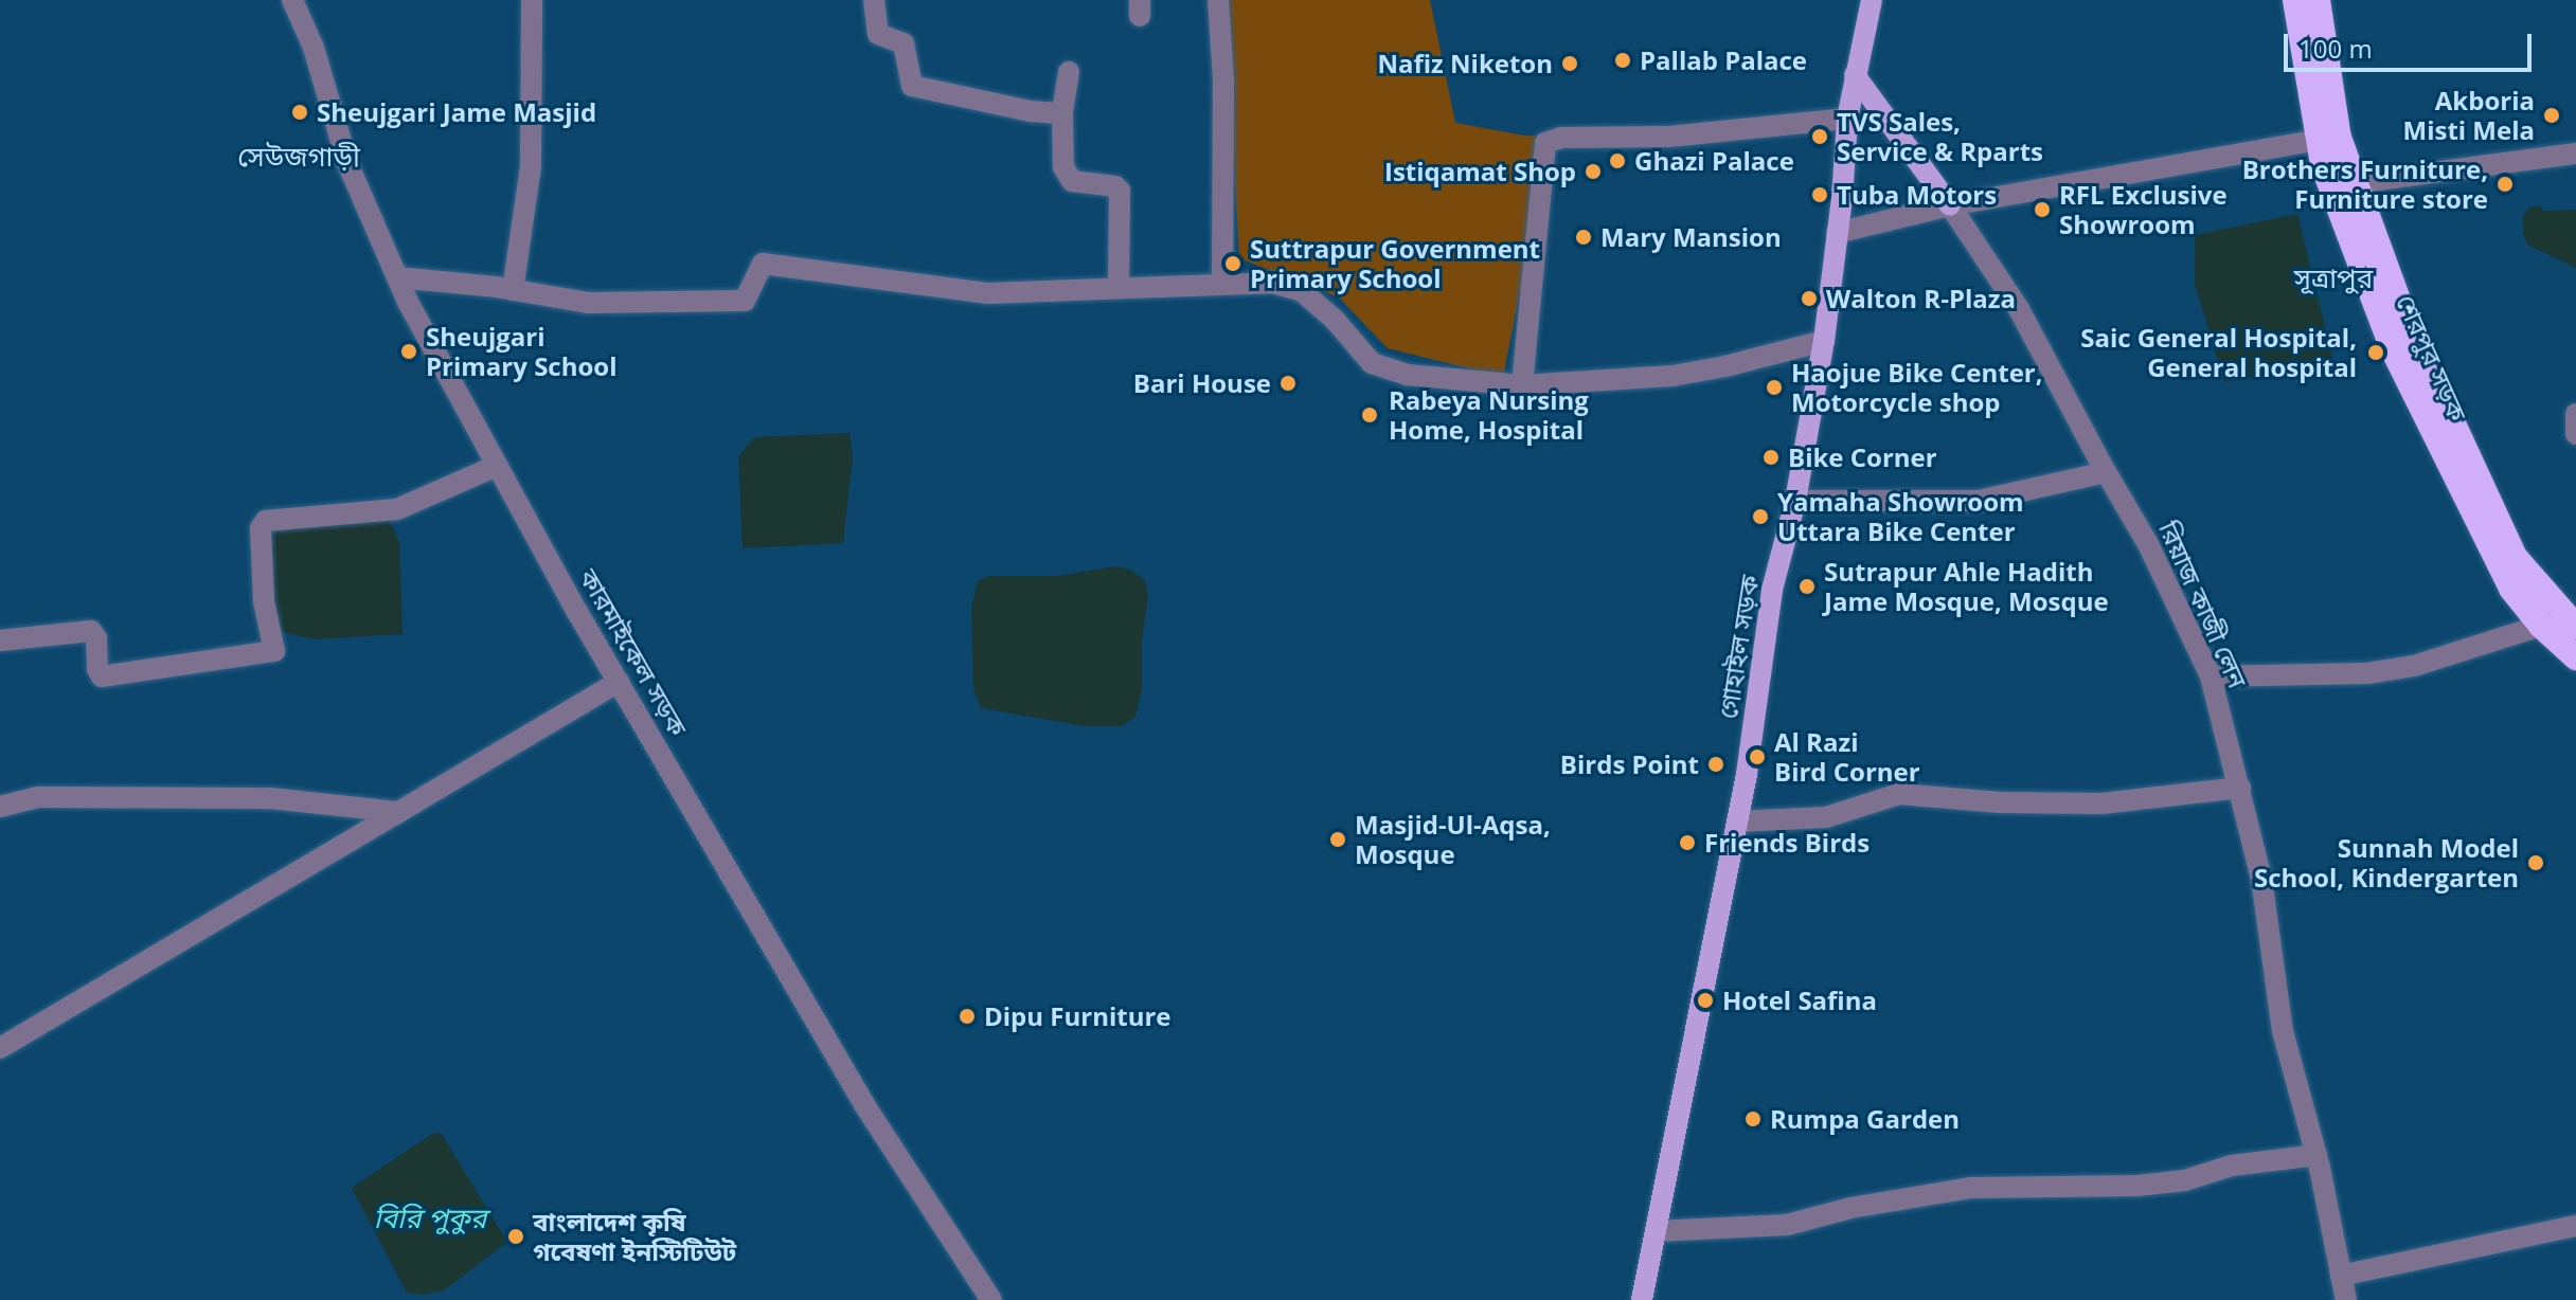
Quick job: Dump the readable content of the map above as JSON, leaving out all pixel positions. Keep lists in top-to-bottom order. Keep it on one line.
{"streets":{"highway":["শেরপুর সড়ক"],"main road":["রিয়াজ কাজী লেন","গোহাইল সড়ক"],"street":["কারমাইকেল সড়ক"]},"crossings":[["রিয়াজ কাজী লেন","গোহাইল সড়ক"]],"districts":["সেউজগাড়ী","সূত্রাপুর"],"water":["বিরি পুকুর"],"places":["Pallab Palace","Nafiz Niketon","Sheujgari Jame Masjid","Akboria Misti Mela","TVS Sales, Service & Rparts","Ghazi Palace","Istiqamat Shop","Brothers Furniture, Furniture store","Tuba Motors","RFL Exclusive Showroom","Mary Mansion","Suttrapur Government Primary School","Walton R-Plaza","Sheujgari Primary School","Saic General Hospital, General hospital","Bari House","Haojue Bike Center, Motorcycle shop","Rabeya Nursing Home, Hospital","Bike Corner","Yamaha Showroom Uttara Bike Center","Sutrapur Ahle Hadith Jame Mosque, Mosque","Al Razi Bird Corner","Birds Point","Masjid-Ul-Aqsa, Mosque","Friends Birds","Sunnah Model School, Kindergarten","Hotel Safina","Dipu Furniture","Rumpa Garden","বাংলাদেশ কৃষি গবেষণা ইনস্টিটিউট"],"scale_bar":"100 m"}
